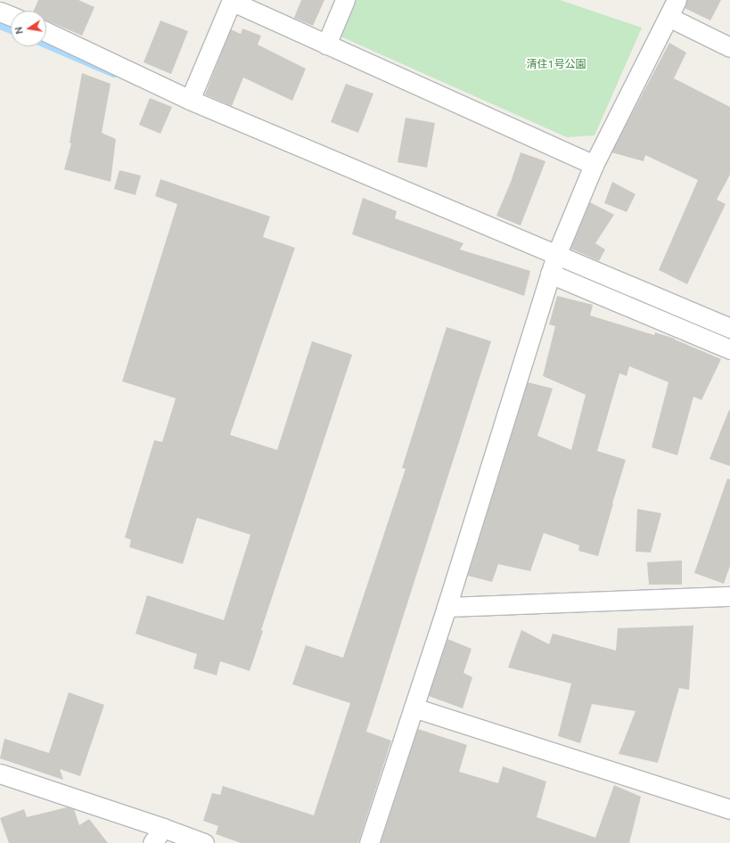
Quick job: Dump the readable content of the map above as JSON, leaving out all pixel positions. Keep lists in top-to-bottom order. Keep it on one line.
{"parks":["清住1号公園"],"north":"left"}
